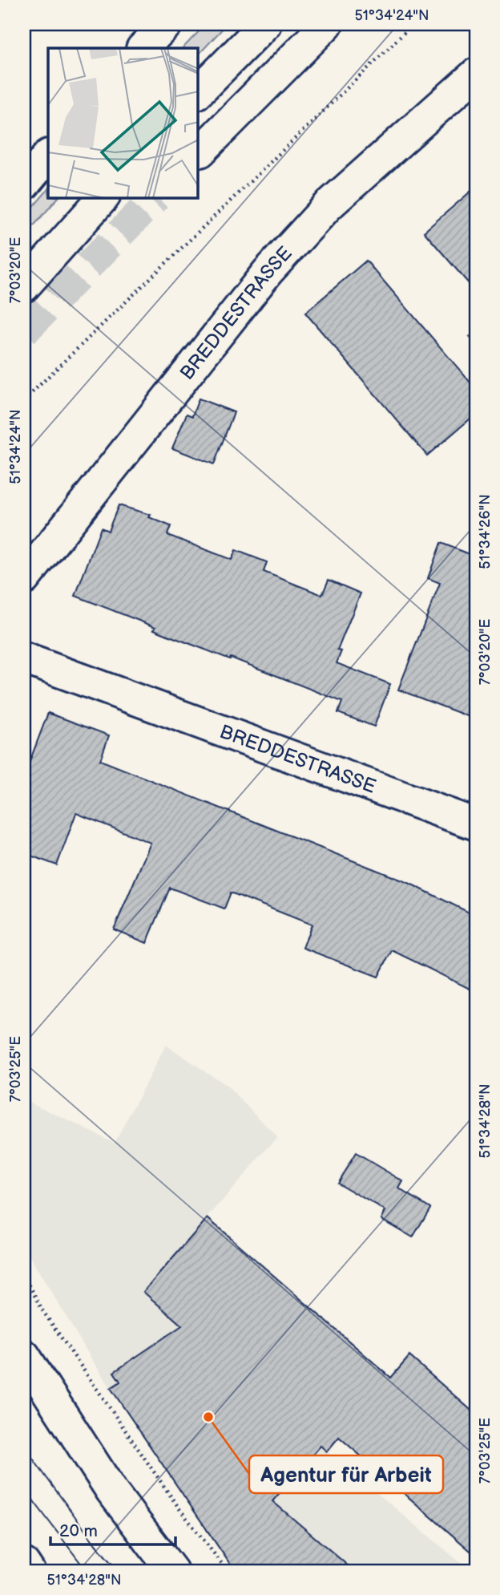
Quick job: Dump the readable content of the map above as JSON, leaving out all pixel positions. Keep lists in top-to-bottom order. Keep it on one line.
{"streets":{"street":["BREDDESTRASSE"]},"places":["Agentur für Arbeit"],"scale_bar":"20 m","coordinates":["51°34'24\"N","7°03'20\"E","51°34'26\"N","7°03'25\"E","51°34'28\"N"]}
